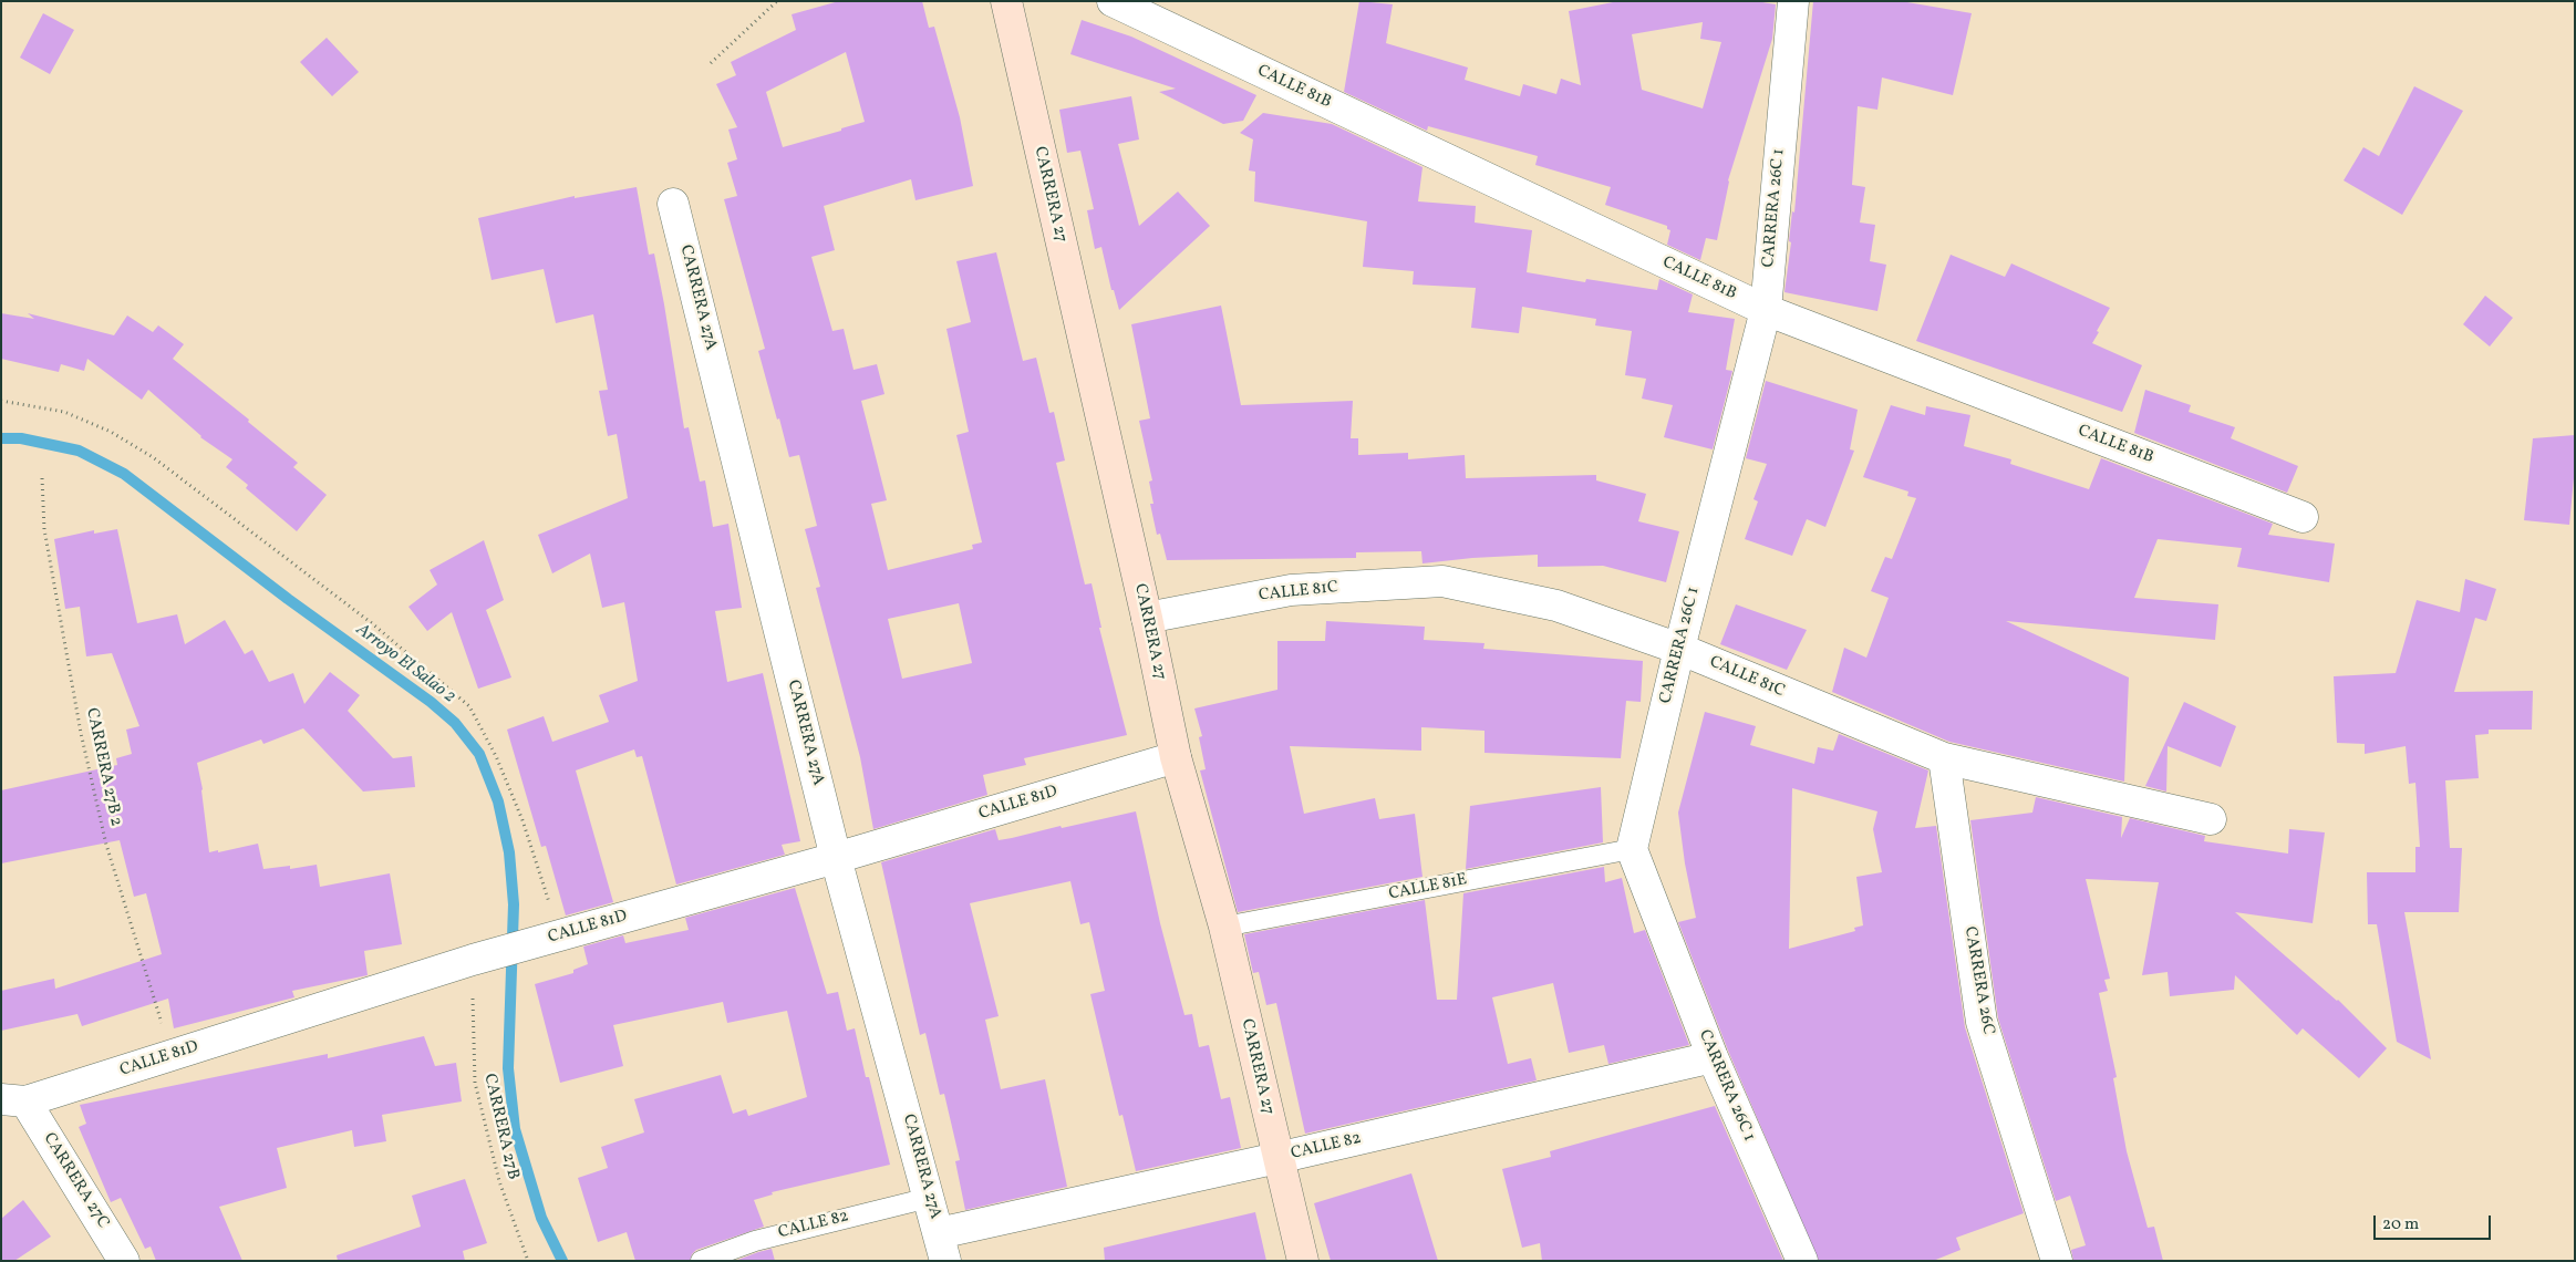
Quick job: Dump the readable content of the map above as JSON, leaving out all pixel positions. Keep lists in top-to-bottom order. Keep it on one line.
{"streets":{"street":["CALLE 81B","CARRERA 27","CARRERA 26C 1","CARRERA 27A","CALLE 81C","CALLE 81D","CARRERA 26C","CALLE 82","CARRERA 27C"],"lane":["CALLE 81E"],"path":["CARRERA 27B 2","CARRERA 27B"]},"crossings":[["CALLE 81B","CARRERA 26C 1"],["CARRERA 27","CALLE 81C"],["CARRERA 27","CALLE 81D"],["CARRERA 27","CALLE 81E"],["CARRERA 27","CALLE 82"],["CARRERA 26C 1","CALLE 81C"],["CARRERA 26C 1","CALLE 81E"],["CARRERA 26C 1","CALLE 82"],["CARRERA 27A","CALLE 81D"],["CARRERA 27A","CALLE 82"],["CALLE 81C","CARRERA 26C"],["CARRERA 27B 2","CALLE 81D"],["CALLE 81D","CARRERA 27B"],["CALLE 81D","CARRERA 27C"]],"water":["Arroyo El Salao 2"],"scale_bar":"20 m"}
